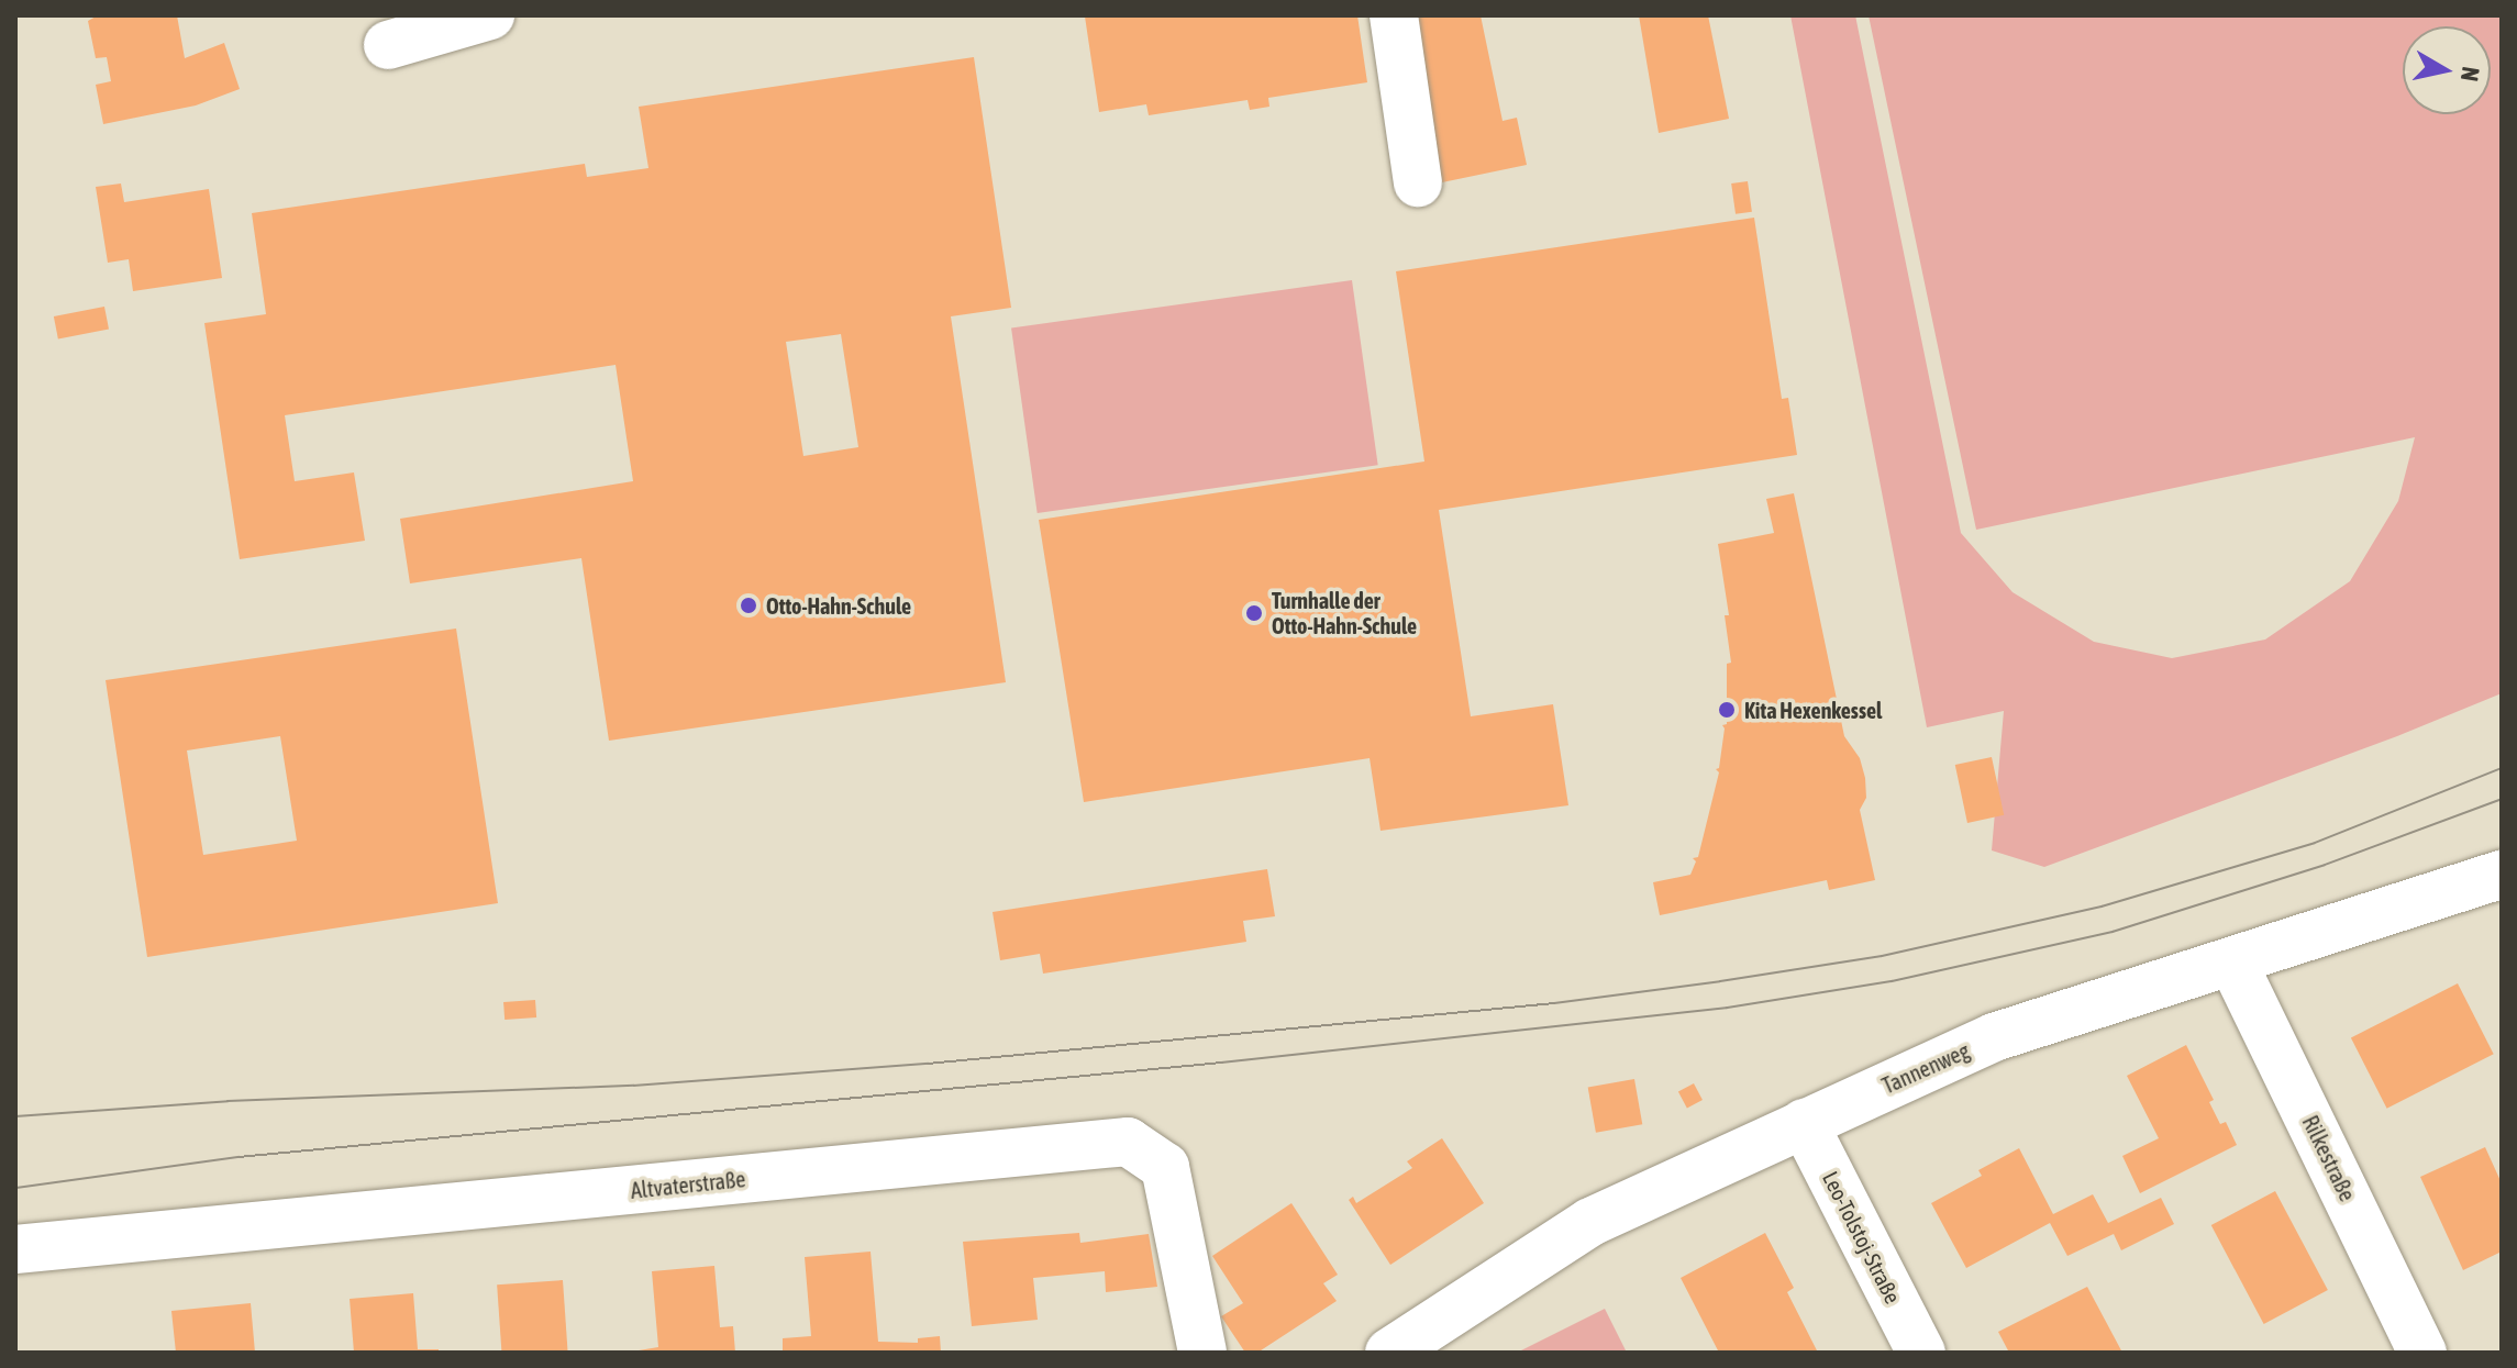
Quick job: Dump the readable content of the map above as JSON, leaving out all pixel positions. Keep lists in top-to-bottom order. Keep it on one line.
{"streets":{"street":["Tannenweg","Rilkestraße","Altvaterstraße","Leo-Tolstoj-Straße"]},"crossings":[["Tannenweg","Rilkestraße"],["Tannenweg","Leo-Tolstoj-Straße"]],"places":["Otto-Hahn-Schule","Turnhalle der Otto-Hahn-Schule","Kita Hexenkessel"],"north":"right"}
